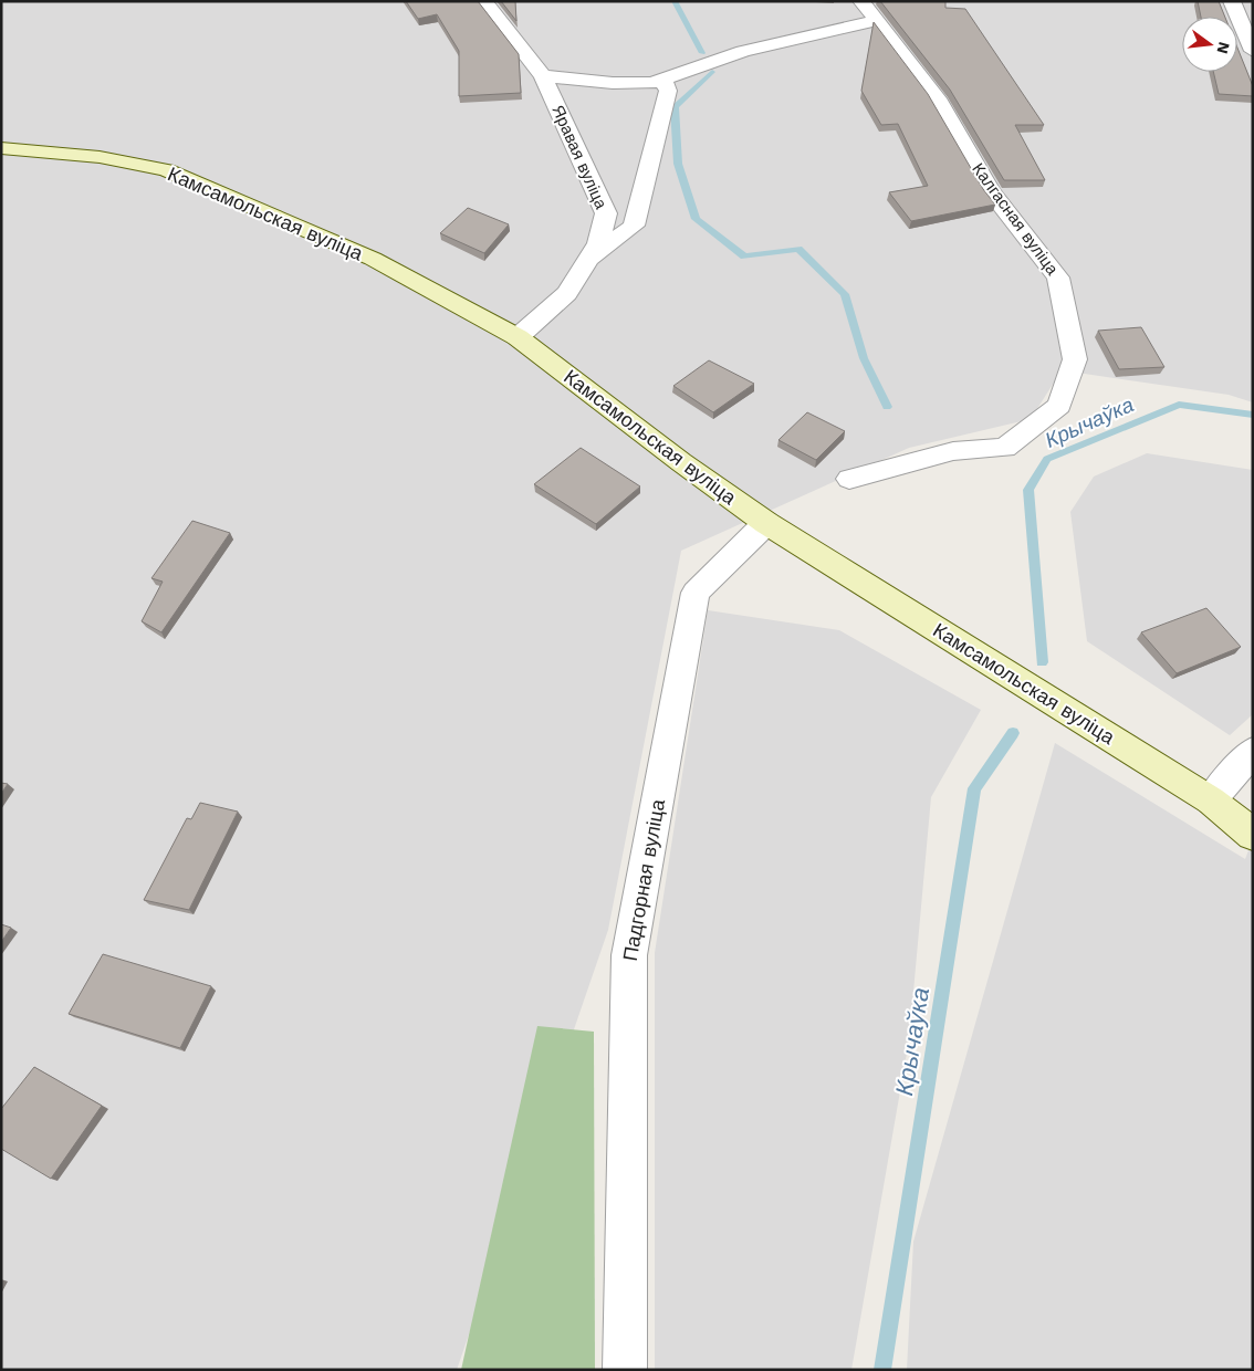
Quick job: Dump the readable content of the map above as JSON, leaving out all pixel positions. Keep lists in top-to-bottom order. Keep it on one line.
{"streets":{"main road":["Камсамольская вуліца"],"street":["Яравая вуліца","Калгасная вуліца","Падгорная вуліца"]},"crossings":[["Яравая вуліца","Камсамольская вуліца"],["Камсамольская вуліца","Падгорная вуліца"]],"water":["Крычаўка"],"north":"right"}
